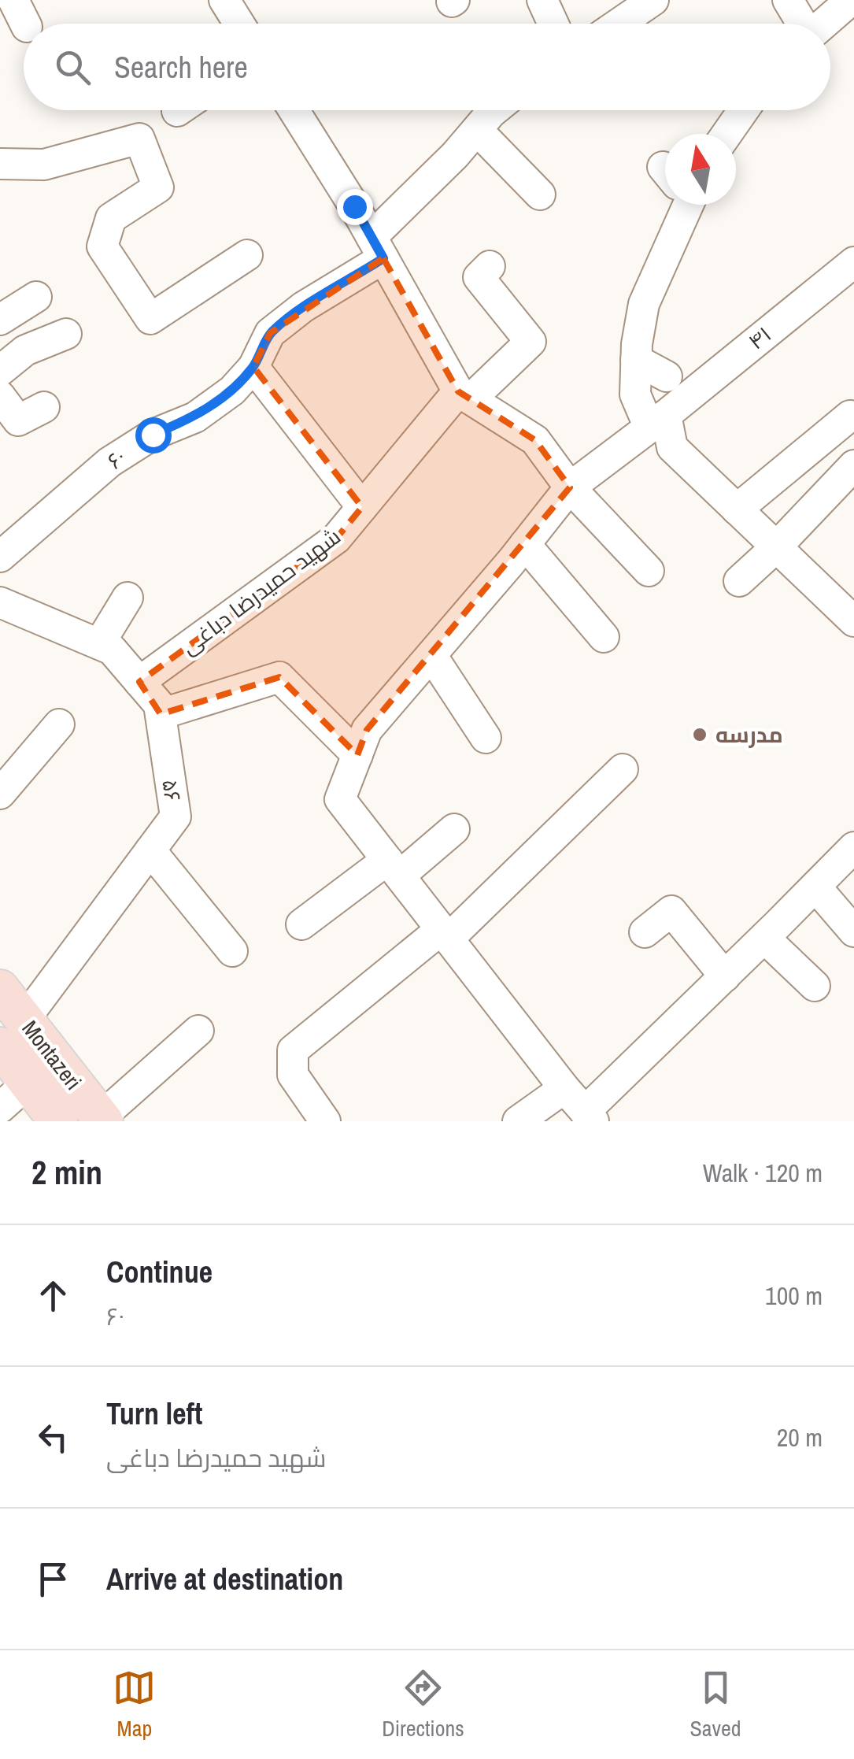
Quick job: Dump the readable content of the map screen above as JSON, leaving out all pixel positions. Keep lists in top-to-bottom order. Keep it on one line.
{"streets":{"main road":["Montazeri"],"street":["۴۱","۶۰","شهید حمیدرضا دباغی","۵۶"]},"crossings":[["شهید حمیدرضا دباغی","۵۶"],["۵۶","Montazeri"]],"places":["مدرسه"],"north":"top","page":{"search":"Search here","heading":["2 min","Walk · 120 m"],"list":[["Continue","۶۰","100 m"],["Turn left","شهید حمیدرضا دباغی","20 m"],"Arrive at destination"],"nav":["Map","Directions","Saved"]}}
